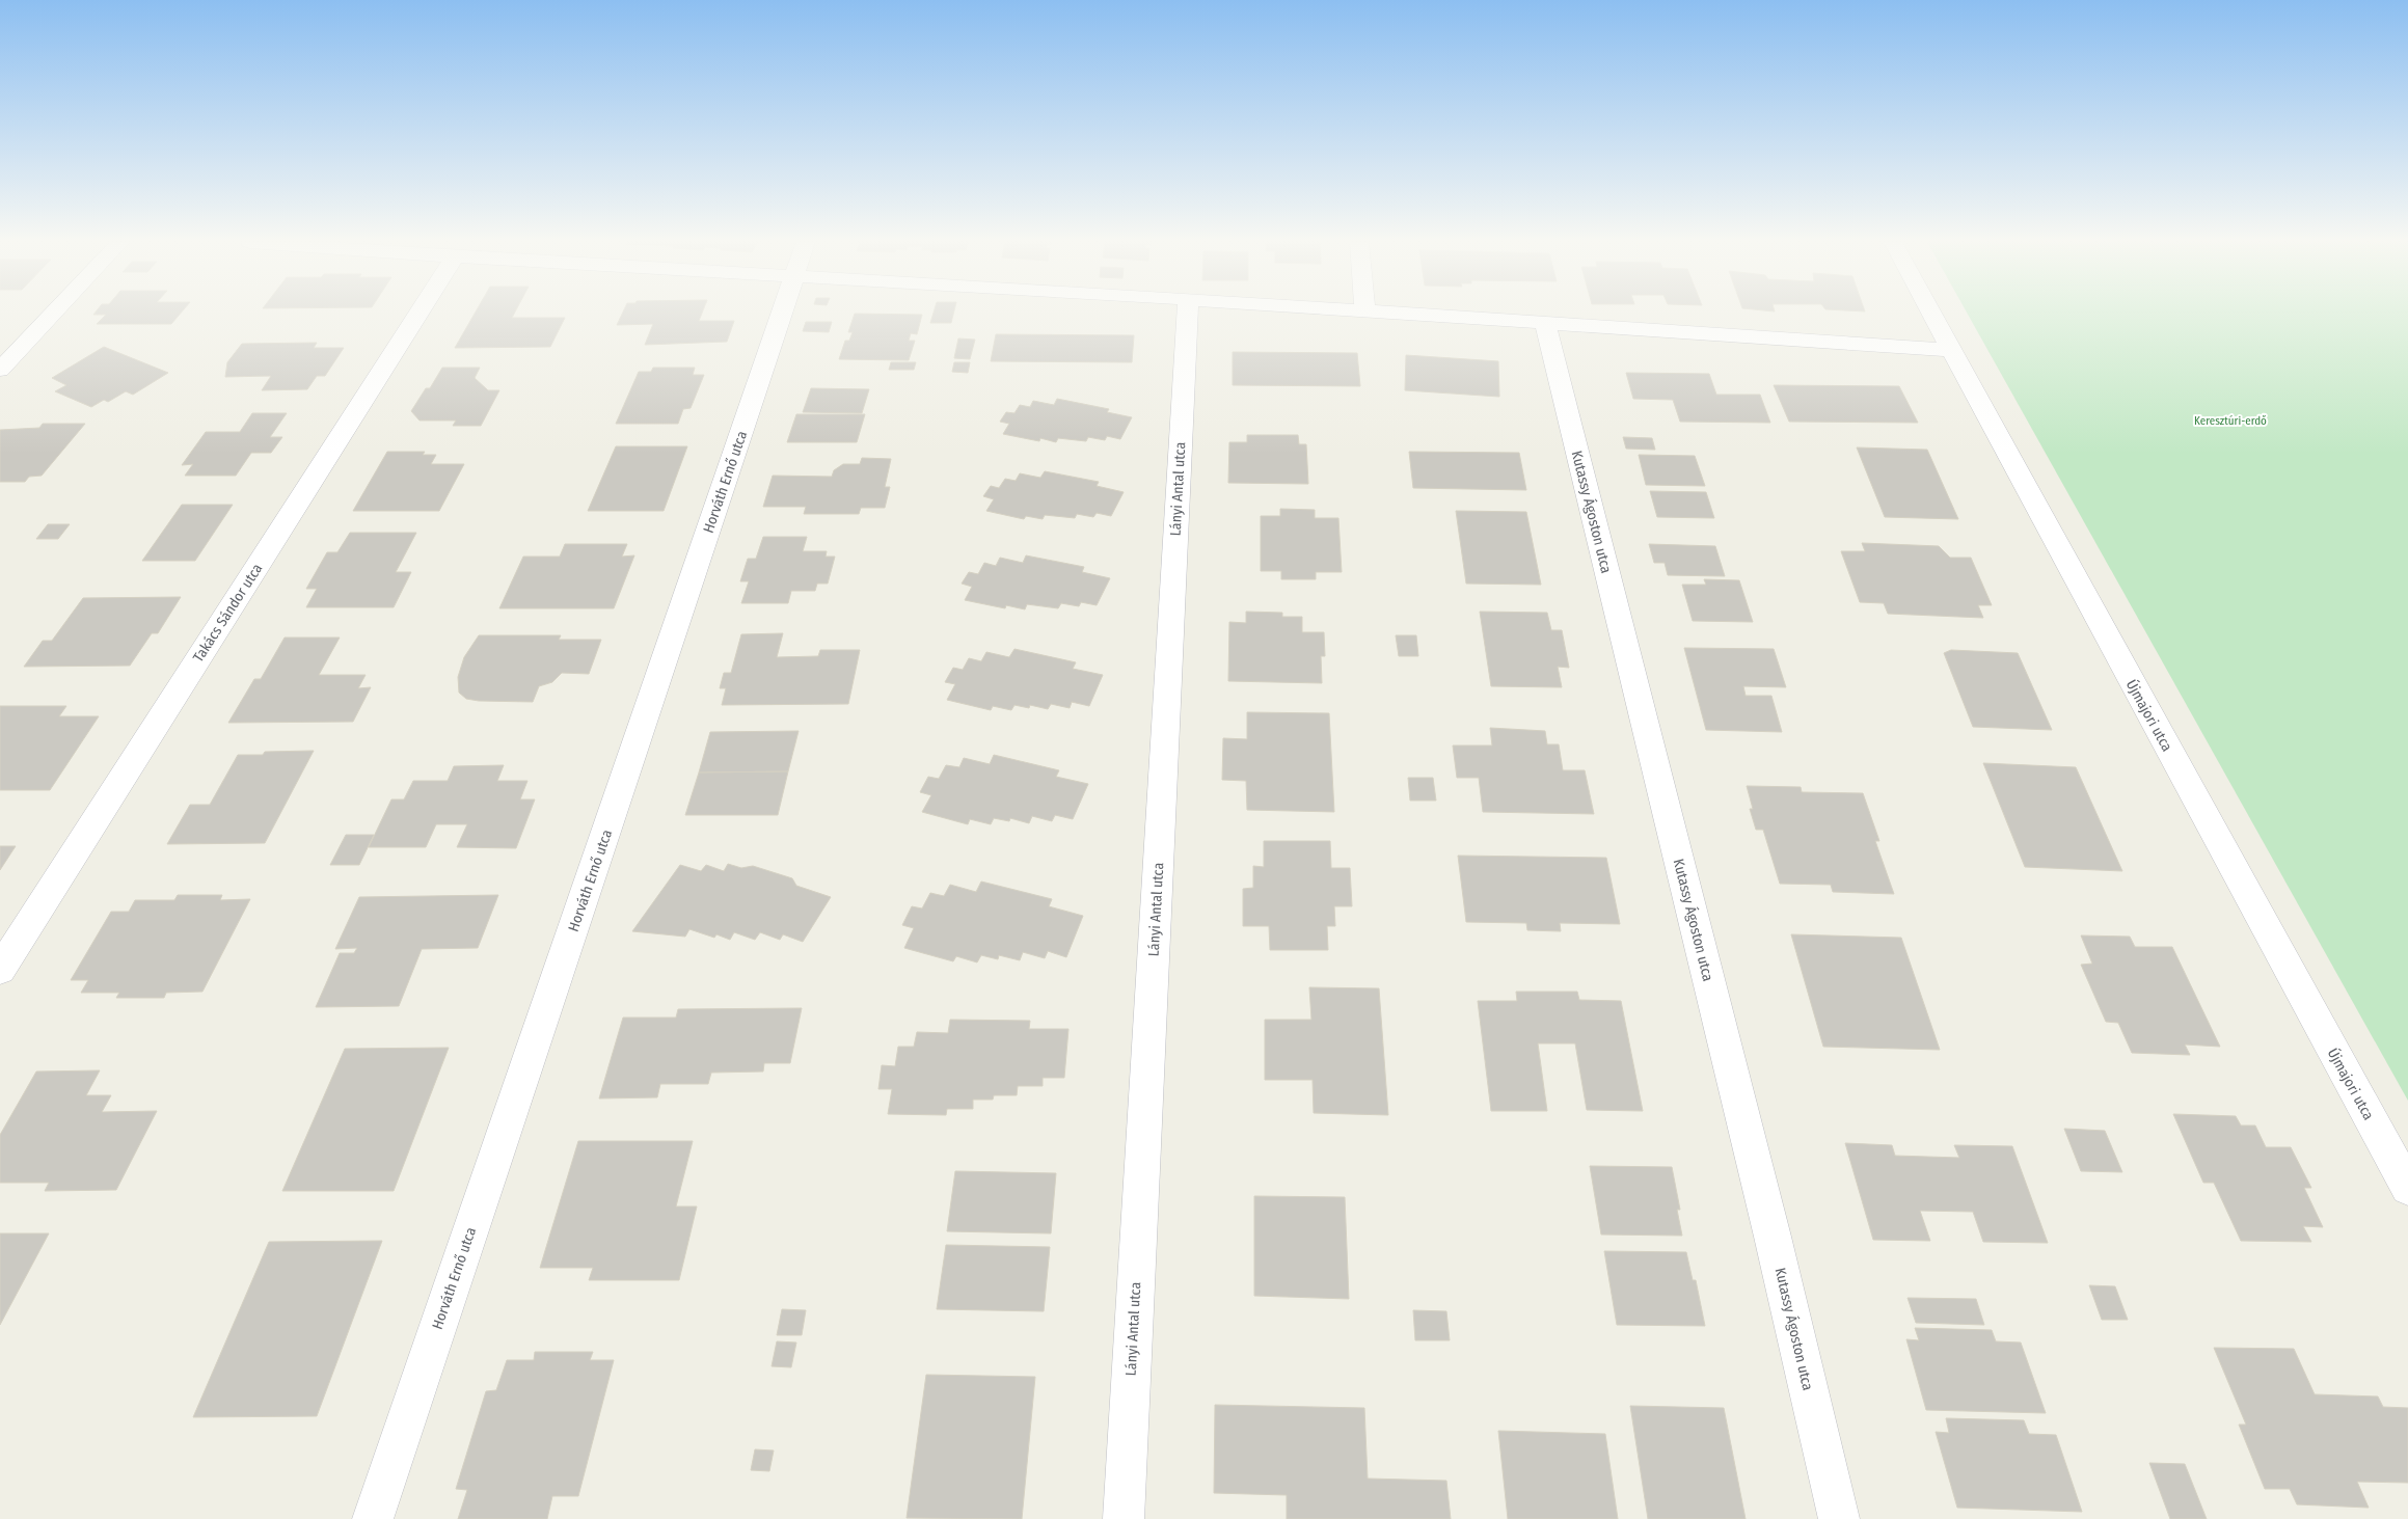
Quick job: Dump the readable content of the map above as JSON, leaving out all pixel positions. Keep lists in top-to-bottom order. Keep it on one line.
{"streets":{"street":["Horváth Ernő utca","Lányi Antal utca","Kutassy Ágoston utca","Takács Sándor utca","Újmajori utca"]},"parks":["Keresztúri-erdő"]}
